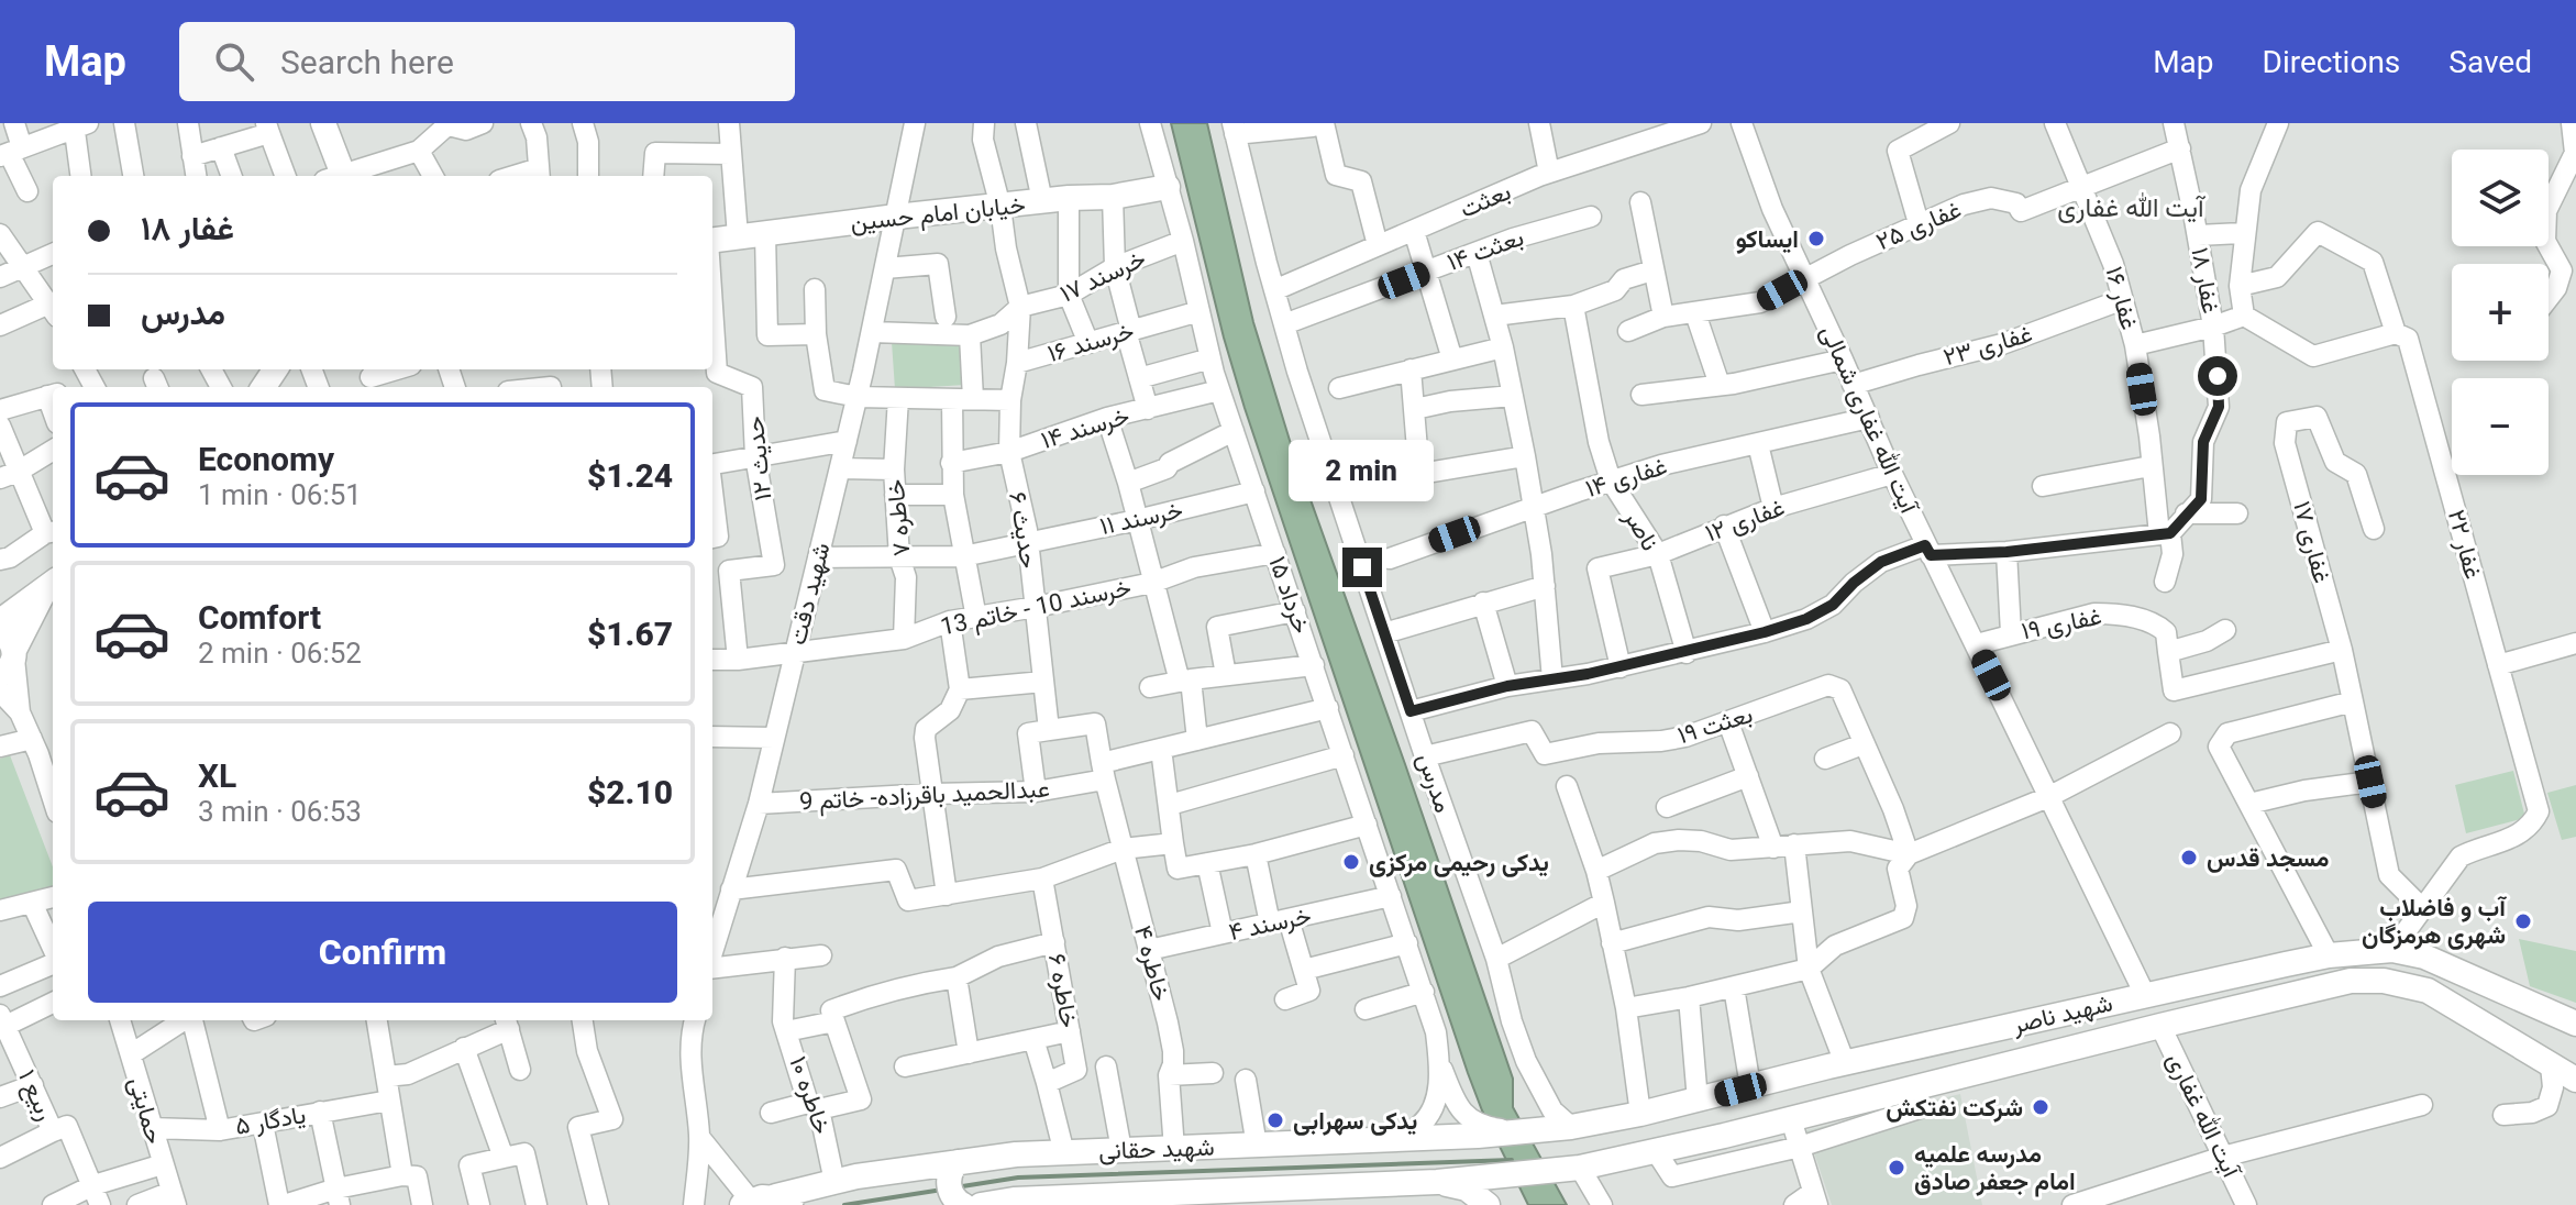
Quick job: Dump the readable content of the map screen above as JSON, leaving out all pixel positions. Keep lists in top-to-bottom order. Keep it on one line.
{"streets":{"main road":["خیابان امام حسین","شهید ناصر","شهید حقانی"],"street":["بعثت","غفاری ۲۵","بعثت ۱۴","خرسند ۱۷","غفار ۱۸","غفار ۱۶","خرسند ۱۶","غفاری ۲۳","آیت الله غفاری شمالی","خرسند ۱۴","حدیث ۱۲","غفاری ۱۴","خاطره ۷","خرسند ۱۱","غفاری ۱۲","حدیث ۶","ناصر","غفاری ۱۷","غفار ۲۲","شهید دقت","۱۵ خرداد","خرسند 10 - خاتم 13","غفاری ۱۹","بعثت ۱۹","مدرس","عبدالحمید باقرزاده- خاتم 9","خرسند ۴","خاطره ۴","خاطره ۶","ربیع ۱","خاطره ۱۰","حمایتی","آیت الله غفاری","یادگار ۵"]},"crossings":[["بعثت","مدرس"],["خیابان امام حسین","شهید دقت"],["خیابان امام حسین","۱۵ خرداد"],["غفاری ۲۵","غفار ۱۸"],["غفاری ۲۵","غفار ۱۶"],["غفاری ۲۵","آیت الله غفاری شمالی"],["بعثت ۱۴","مدرس"],["خرسند ۱۷","شهید دقت"],["خرسند ۱۷","۱۵ خرداد"],["غفار ۱۸","غفار ۱۶"],["غفار ۱۶","غفاری ۲۳"],["خرسند ۱۶","حدیث ۶"],["خرسند ۱۶","۱۵ خرداد"],["غفاری ۲۳","آیت الله غفاری شمالی"],["آیت الله غفاری شمالی","غفاری ۱۴"],["آیت الله غفاری شمالی","غفاری ۱۲"],["آیت الله غفاری شمالی","غفاری ۱۹"],["آیت الله غفاری شمالی","شهید ناصر"],["خرسند ۱۴","حدیث ۶"],["خرسند ۱۴","۱۵ خرداد"],["حدیث ۱۲","خرسند 10 - خاتم 13"],["غفاری ۱۴","ناصر"],["خاطره ۷","خرسند ۱۱"],["خاطره ۷","خرسند 10 - خاتم 13"],["خرسند ۱۱","حدیث ۶"],["خرسند ۱۱","شهید دقت"],["خرسند ۱۱","۱۵ خرداد"],["غفاری ۱۲","ناصر"],["حدیث ۶","خرسند 10 - خاتم 13"],["غفار ۲۲","شهید ناصر"],["شهید دقت","خرسند 10 - خاتم 13"],["شهید دقت","عبدالحمید باقرزاده- خاتم 9"],["۱۵ خرداد","خرسند 10 - خاتم 13"],["۱۵ خرداد","عبدالحمید باقرزاده- خاتم 9"],["۱۵ خرداد","خرسند ۴"],["بعثت ۱۹","مدرس"],["مدرس","شهید ناصر"],["عبدالحمید باقرزاده- خاتم 9","خاطره ۴"],["خرسند ۴","خاطره ۴"],["خاطره ۴","شهید حقانی"],["خاطره ۶","شهید حقانی"],["شهید ناصر","آیت الله غفاری"],["شهید ناصر","شهید حقانی"],["خاطره ۱۰","شهید حقانی"],["حمایتی","یادگار ۵"]],"districts":["آیت الله غفاری"],"places":["ایساکو","مسجد قدس","یدکی رحیمی مرکزی","آب و فاضلاب شهری هرمزگان","شرکت نفتکش","یدکی سهرابی","مدرسه علمیه امام جعفر صادق"],"page":{"header":"Map","search":"Search here","nav":["Map","Directions","Saved"],"map_buttons":["+","−"],"banner":["غفار ۱۸","مدرس"],"list":[{"name":"Economy","note":"1 min · 06:51","value":"$1.24"},{"name":"Comfort","note":"2 min · 06:52","value":"$1.67"},{"name":"XL","note":"3 min · 06:53","value":"$2.10"}],"bubble":"2 min","buttons":"Confirm"}}
